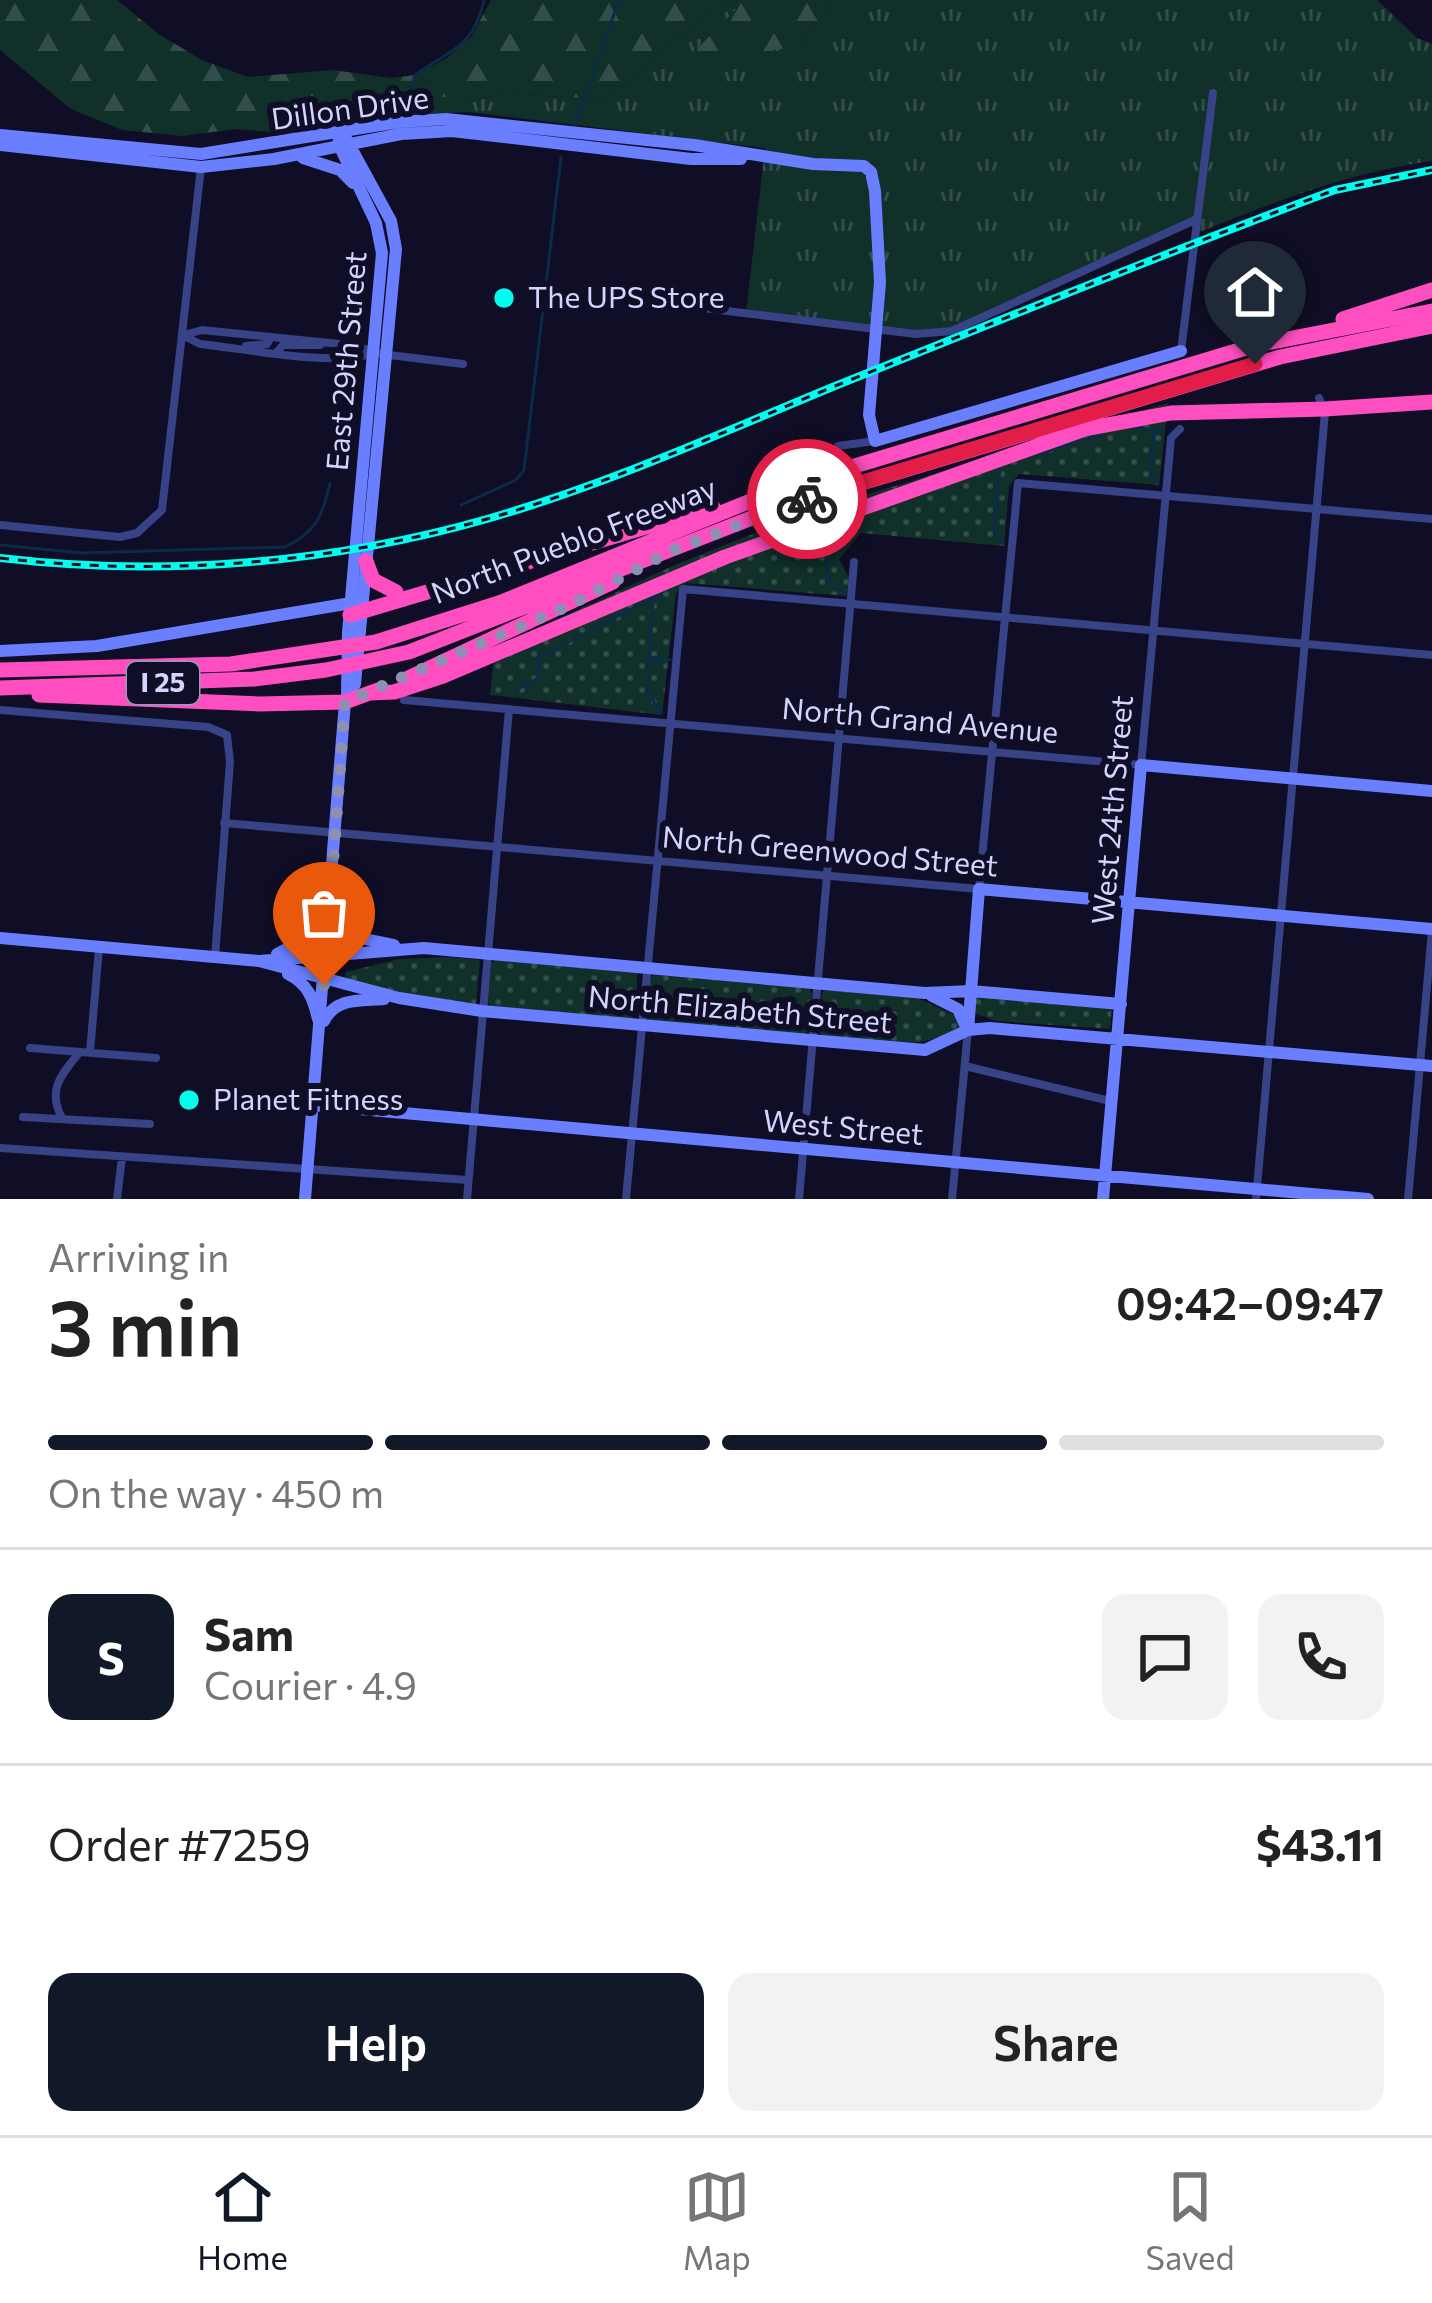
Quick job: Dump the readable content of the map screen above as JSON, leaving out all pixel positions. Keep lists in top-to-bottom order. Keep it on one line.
{"streets":{"highway":["North Pueblo Freeway","I 25"],"main road":["Dillon Drive","East 29th Street","North Grand Avenue","West 24th Street","North Greenwood Street","North Elizabeth Street","West Street"]},"crossings":[["Dillon Drive","East 29th Street"],["North Grand Avenue","West 24th Street"],["West 24th Street","North Greenwood Street"],["West 24th Street","North Elizabeth Street"],["West 24th Street","West Street"]],"places":["The UPS Store","Planet Fitness"],"page":{"heading":["3 min","Arriving in","09:42–09:47"],"panel":["Sam","Courier · 4.9","Order #7259","$43.11"],"bar":"On the way · 450 m","round":"S","buttons":["Help","Share"],"tabs":["Home","Map","Saved"]}}
